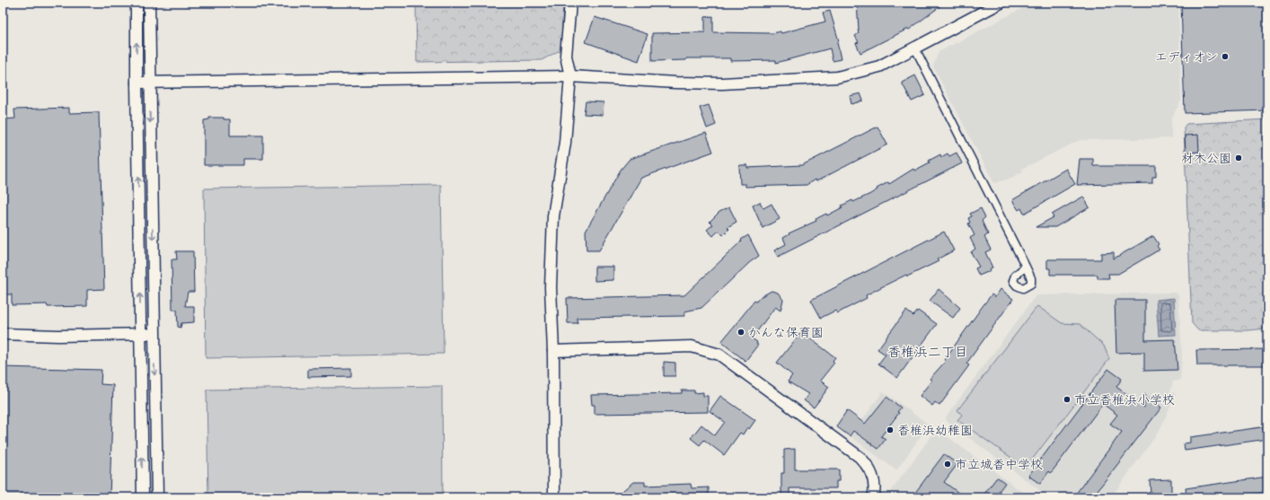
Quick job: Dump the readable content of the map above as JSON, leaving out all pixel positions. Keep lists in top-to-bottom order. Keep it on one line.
{"districts":["香椎浜二丁目"],"places":["エディオン","材木公園","かんな保育園","市立香椎浜小学校","香椎浜幼稚園","市立城香中学校"]}
